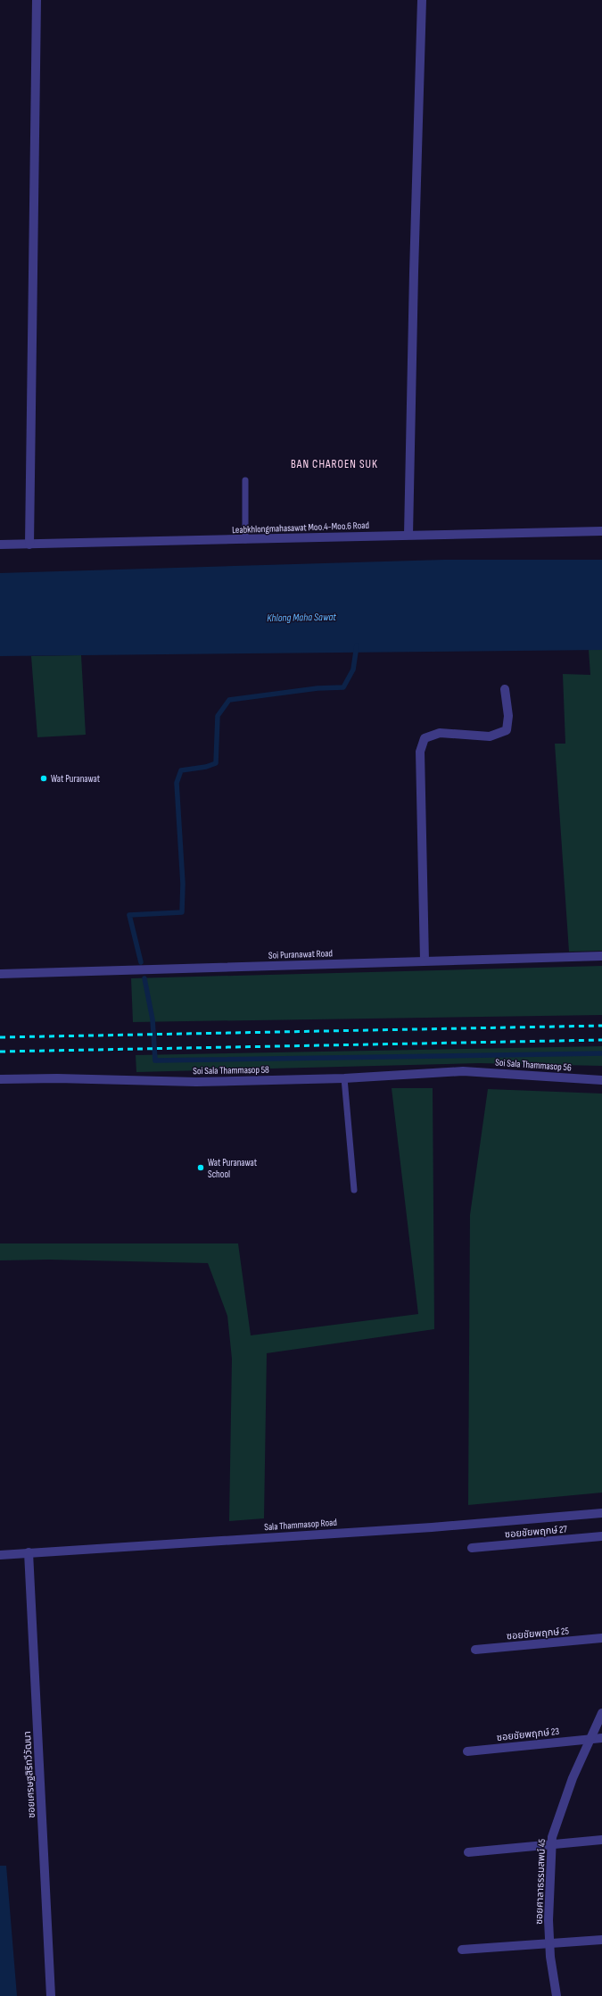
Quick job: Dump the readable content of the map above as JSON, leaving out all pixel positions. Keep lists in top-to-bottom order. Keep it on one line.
{"streets":{"street":["Leabkhlongmahasawat Moo.4-Moo.6 Road","Soi Puranawat Road","Soi Sala Thammasop 56","Soi Sala Thammasop 58","Sala Thammasop Road","ซอยชัยพฤกษ์ 27","ซอยชัยพฤกษ์ 25","ซอยชัยพฤกษ์ 23","ซอยเศรษฐสิริทวีวัฒนา","ซอยศาลาธรรมสพน์ 45"]},"crossings":[["Soi Sala Thammasop 56","Soi Sala Thammasop 58"],["Sala Thammasop Road","ซอยเศรษฐสิริทวีวัฒนา"],["ซอยชัยพฤกษ์ 23","ซอยศาลาธรรมสพน์ 45"]],"districts":["BAN CHAROEN SUK"],"water":["Khlong Maha Sawat"],"places":["Wat Puranawat","Wat Puranawat School"]}
